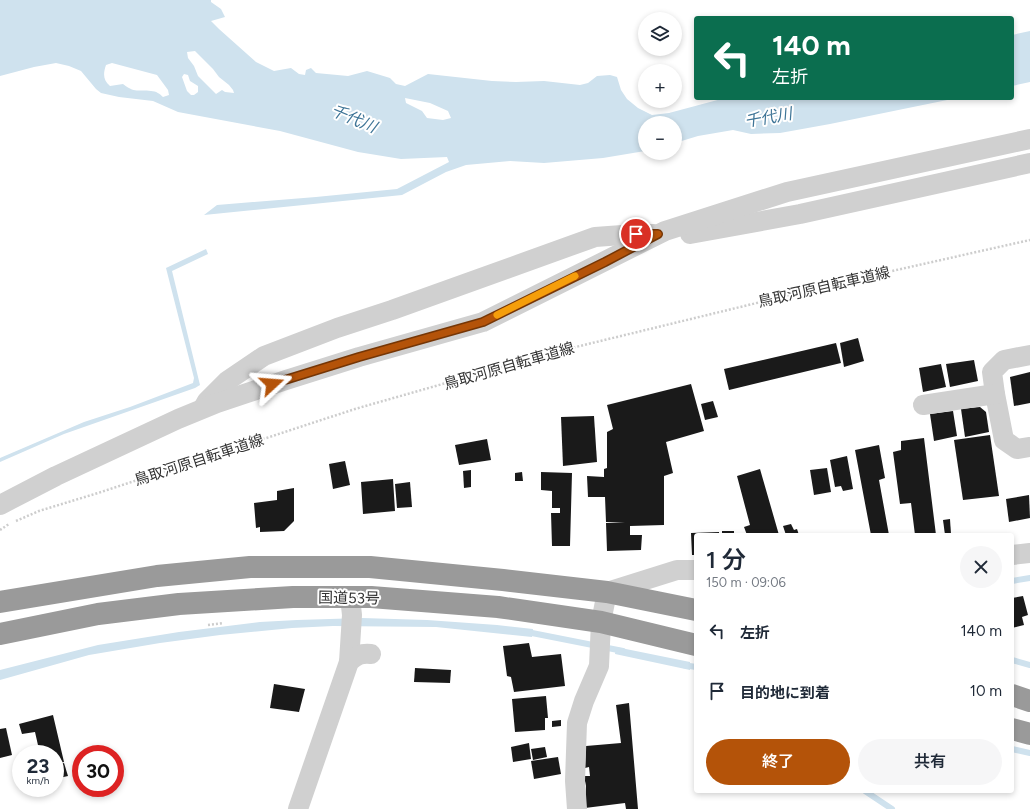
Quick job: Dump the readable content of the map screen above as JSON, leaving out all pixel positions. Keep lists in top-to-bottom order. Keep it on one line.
{"streets":{"highway":["国道53号"],"path":["鳥取河原自転車道線"]},"water":["千代川"],"page":{"map_buttons":["+","−"],"turn":["140 m","左折"],"heading":["1 分","150 m · 09:06"],"list":[{"name":"左折","value":"140 m"},{"name":"目的地に到着","value":"10 m"}],"buttons":["終了","共有"],"speed":"23 km/h","limit":"30"}}
